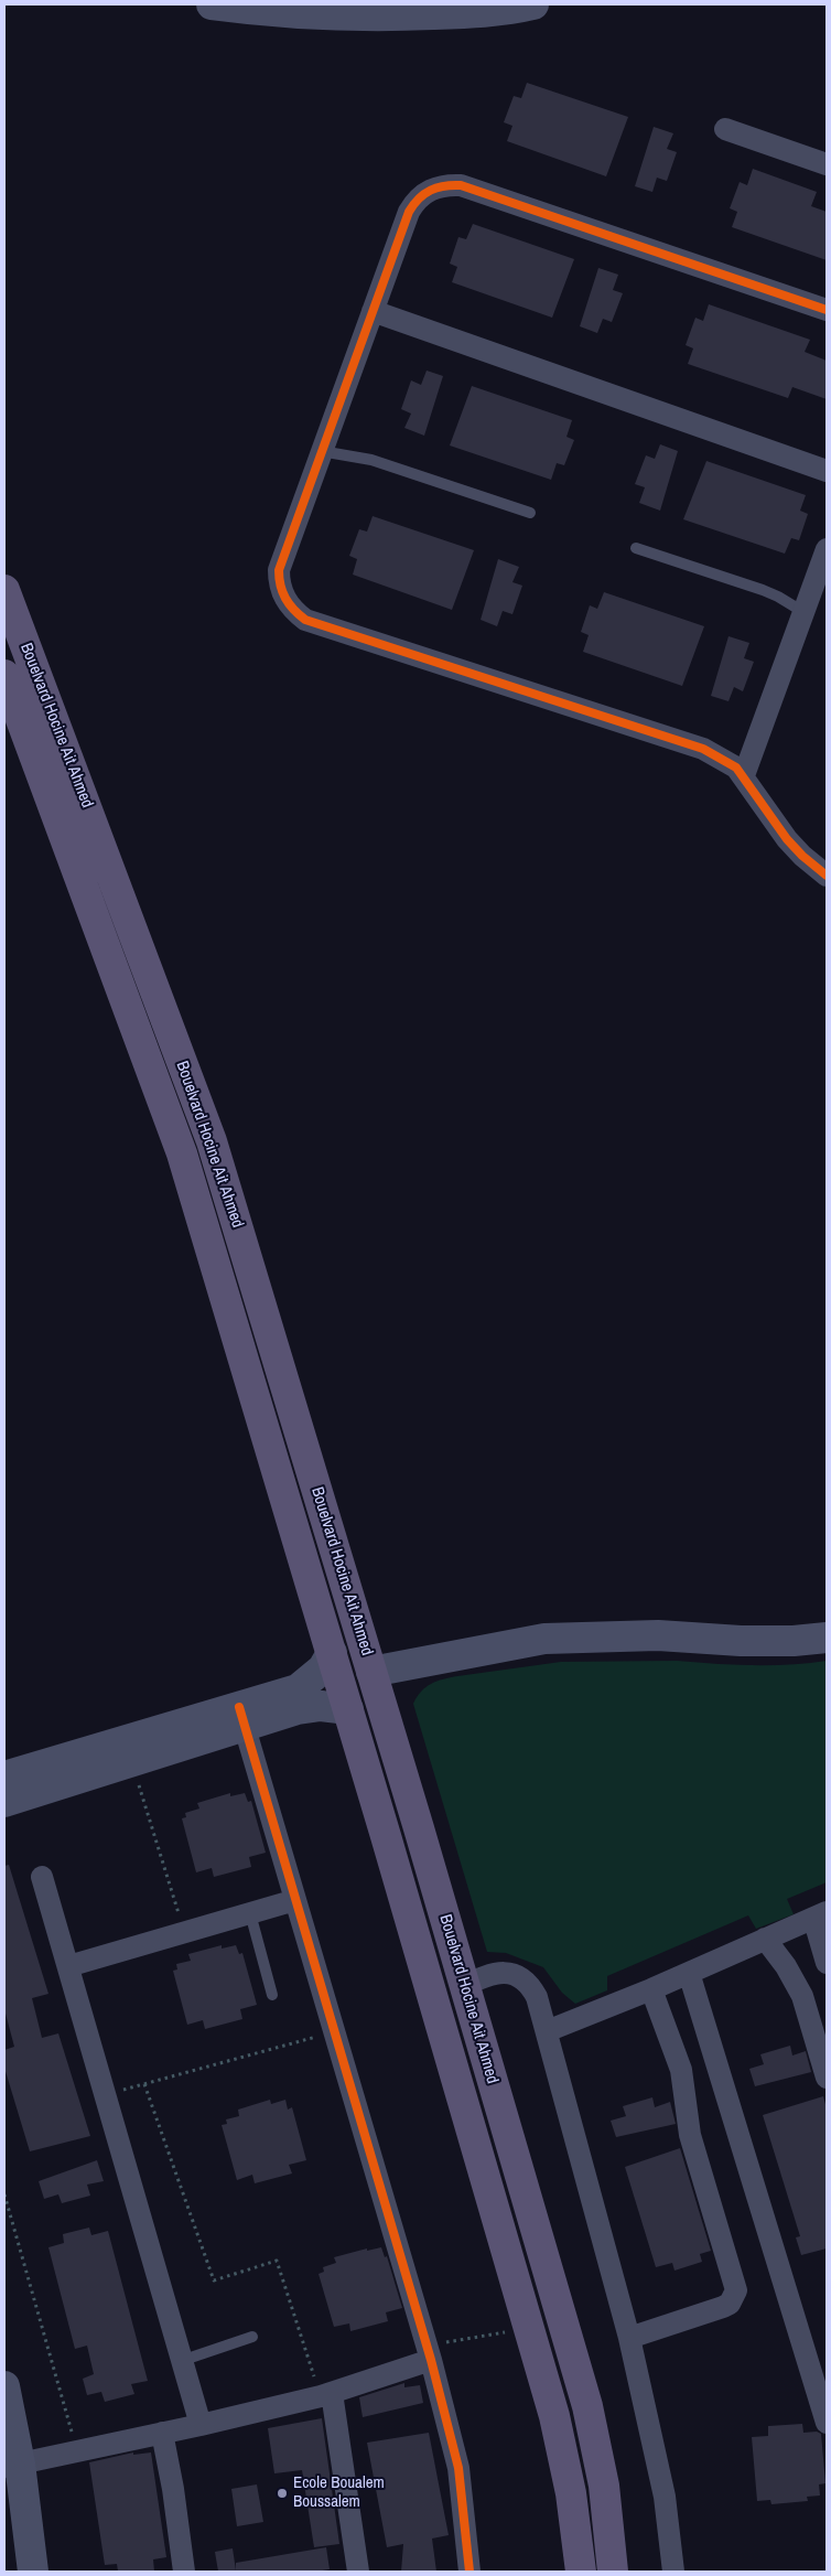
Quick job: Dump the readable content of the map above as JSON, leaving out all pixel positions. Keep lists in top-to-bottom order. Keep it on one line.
{"streets":{"main road":["Bouelvard Hocine Ait Ahmed"]},"places":["Ecole Boualem Boussalem"]}
